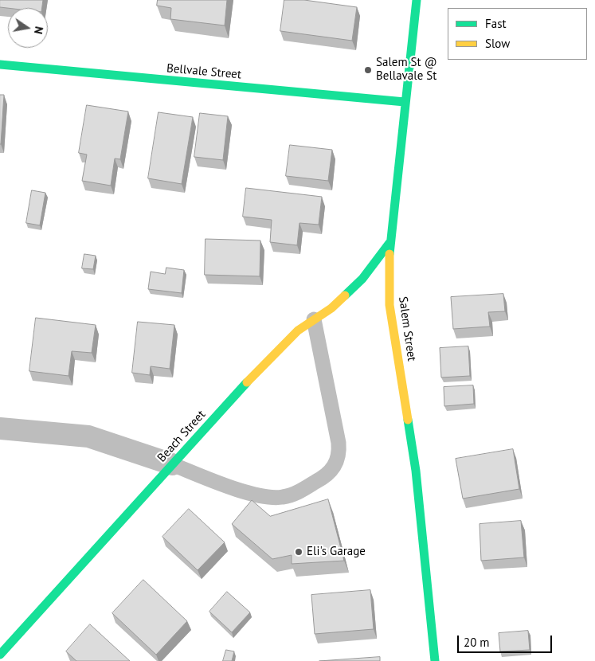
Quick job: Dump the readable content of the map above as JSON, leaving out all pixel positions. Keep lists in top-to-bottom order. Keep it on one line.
{"streets":{"main road":["Bellvale Street","Salem Street","Beach Street"]},"crossings":[["Bellvale Street","Salem Street"],["Salem Street","Beach Street"]],"places":["Salem St @ Bellavale St","Eli's Garage"],"legend":["Fast","Slow"],"scale_bar":"20 m","north":"right"}
